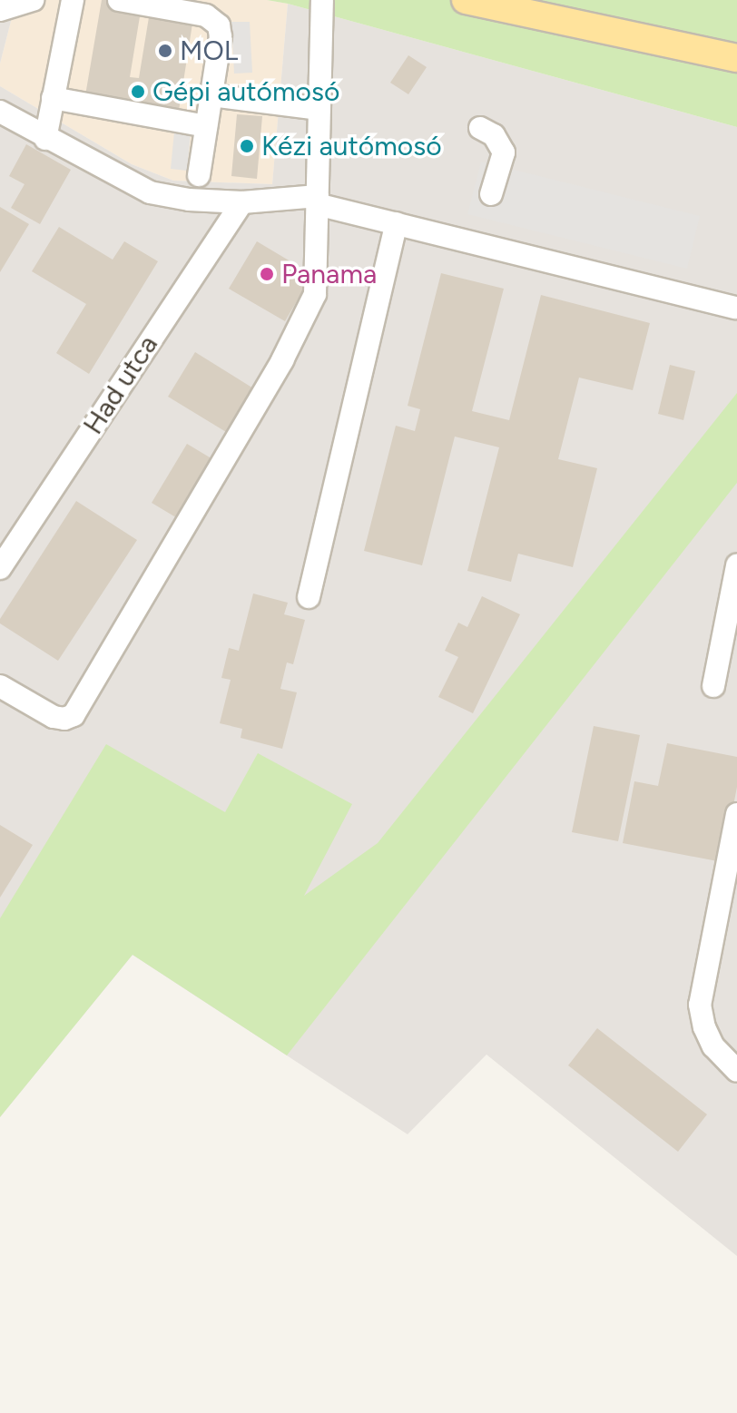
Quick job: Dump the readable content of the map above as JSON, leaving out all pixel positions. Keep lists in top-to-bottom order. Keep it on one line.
{"streets":{"street":["Had utca"]},"places":["MOL","Gépi autómosó","Kézi autómosó","Panama"]}
